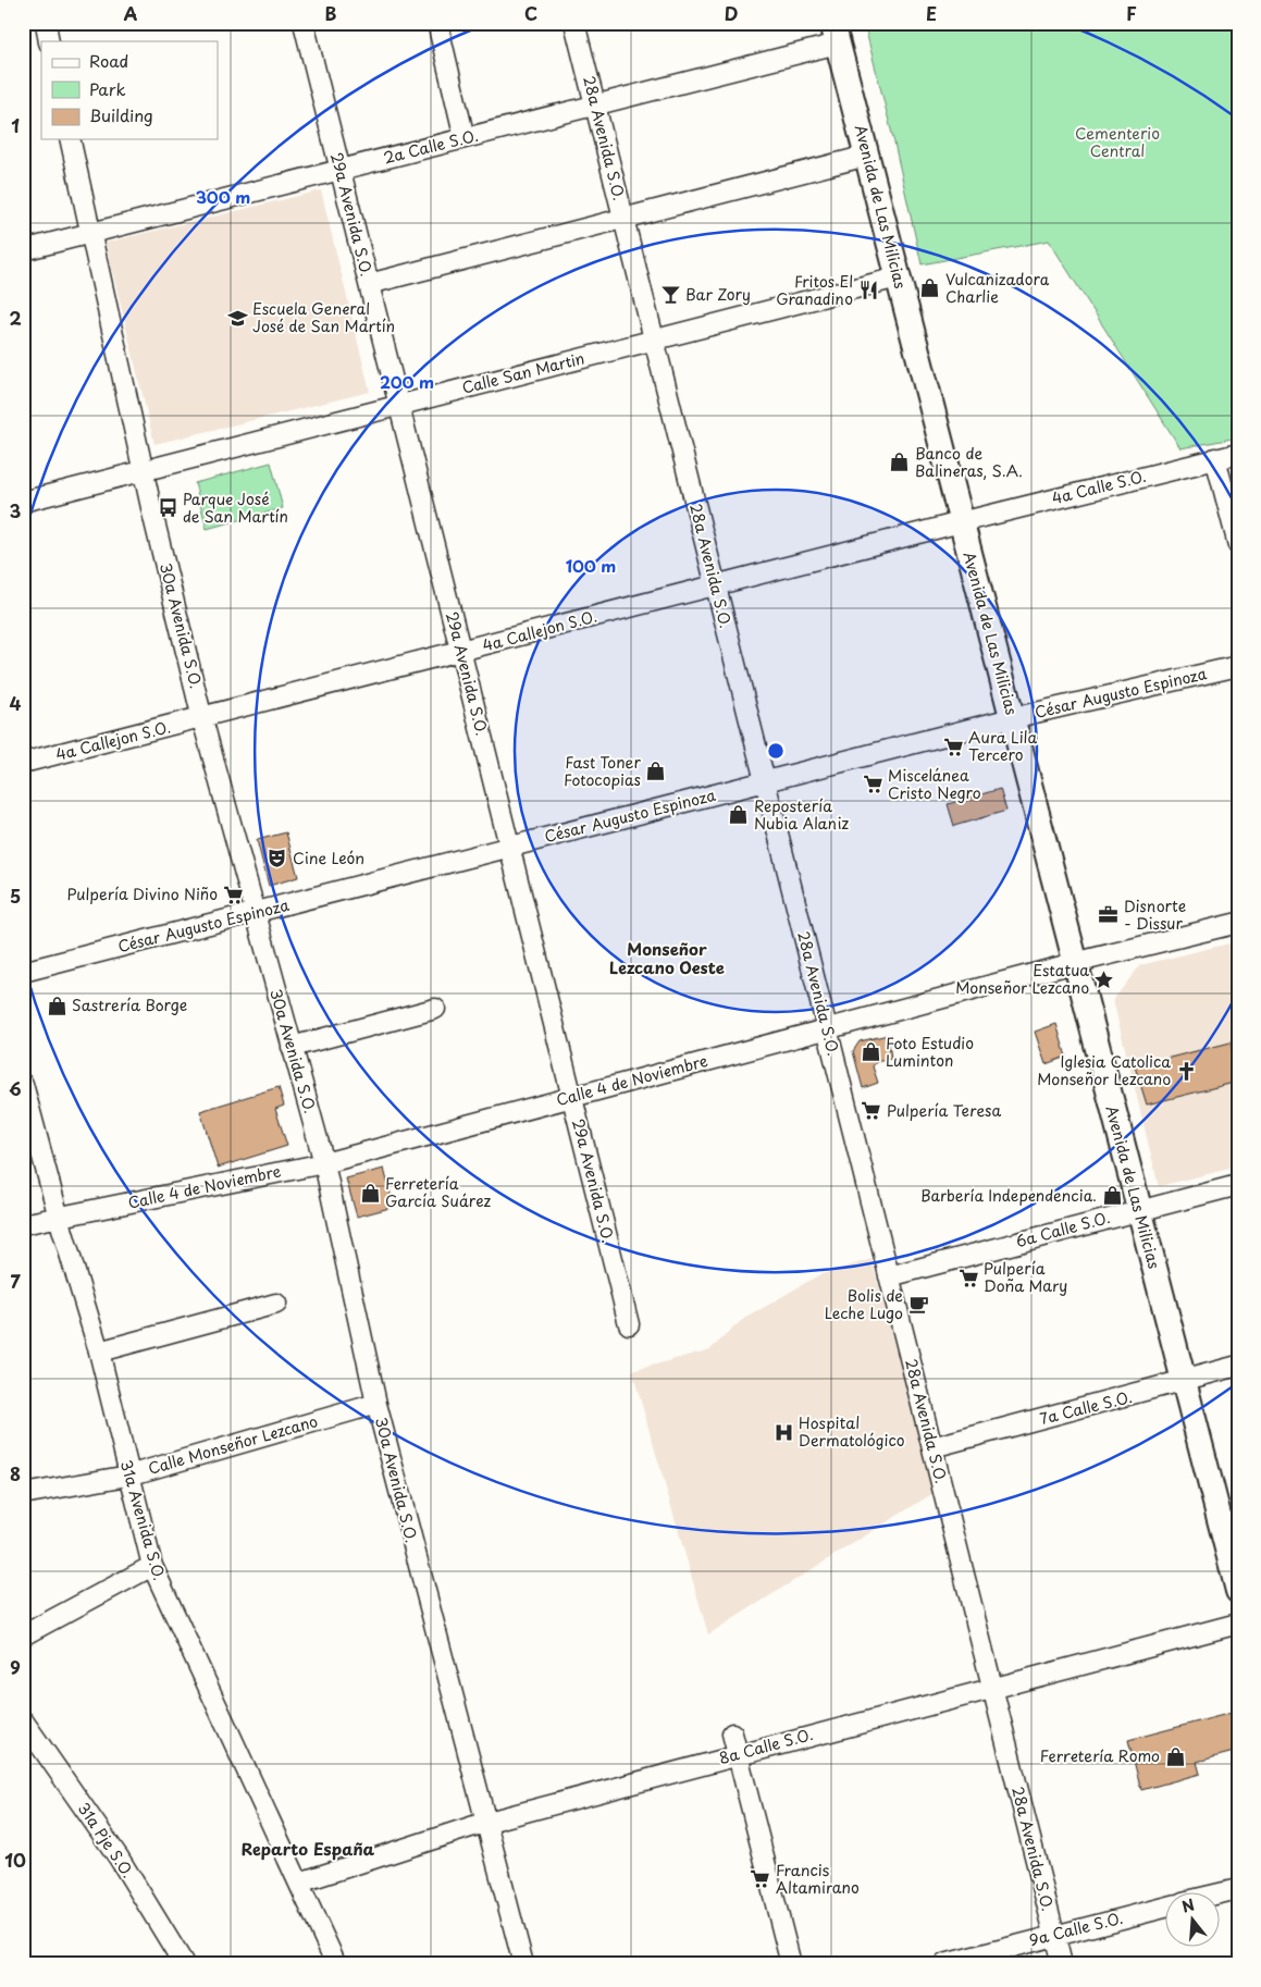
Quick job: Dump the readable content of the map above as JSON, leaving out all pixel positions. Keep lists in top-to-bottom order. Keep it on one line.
{"streets":{"main road":["Avenida de Las Milicias"],"street":["28a Avenida S.O.","2a Calle S.O.","29a Avenida S.O.","Calle San Martin","4a Calle S.O.","30a Avenida S.O.","4a Callejon S.O.","César Augusto Espinoza","Calle 4 de Noviembre","6a Calle S.O.","7a Calle S.O.","Calle Monseñor Lezcano","31a Avenida S.O.","8a Calle S.O.","31a Pje S.O.","9a Calle S.O."]},"crossings":[["28a Avenida S.O.","2a Calle S.O."],["28a Avenida S.O.","Calle San Martin"],["28a Avenida S.O.","4a Callejon S.O."],["28a Avenida S.O.","César Augusto Espinoza"],["28a Avenida S.O.","Calle 4 de Noviembre"],["28a Avenida S.O.","6a Calle S.O."],["28a Avenida S.O.","7a Calle S.O."],["28a Avenida S.O.","8a Calle S.O."],["28a Avenida S.O.","9a Calle S.O."],["2a Calle S.O.","Avenida de Las Milicias"],["2a Calle S.O.","29a Avenida S.O."],["2a Calle S.O.","30a Avenida S.O."],["Avenida de Las Milicias","Calle San Martin"],["Avenida de Las Milicias","4a Calle S.O."],["Avenida de Las Milicias","4a Callejon S.O."],["Avenida de Las Milicias","César Augusto Espinoza"],["Avenida de Las Milicias","Calle 4 de Noviembre"],["Avenida de Las Milicias","6a Calle S.O."],["Avenida de Las Milicias","7a Calle S.O."],["29a Avenida S.O.","Calle San Martin"],["29a Avenida S.O.","4a Callejon S.O."],["29a Avenida S.O.","César Augusto Espinoza"],["29a Avenida S.O.","Calle 4 de Noviembre"],["Calle San Martin","30a Avenida S.O."],["4a Calle S.O.","4a Callejon S.O."],["30a Avenida S.O.","4a Callejon S.O."],["30a Avenida S.O.","César Augusto Espinoza"],["30a Avenida S.O.","Calle 4 de Noviembre"],["30a Avenida S.O.","Calle Monseñor Lezcano"],["30a Avenida S.O.","8a Calle S.O."],["Calle 4 de Noviembre","31a Avenida S.O."],["Calle Monseñor Lezcano","31a Avenida S.O."],["31a Avenida S.O.","8a Calle S.O."]],"districts":["Monseñor Lezcano Oeste","Reparto España"],"parks":["Cementerio Central"],"places":{"shop":["Vulcanizadora Charlie","Banco de Balineras, S.A.","Fast Toner Fotocopias","Repostería Nubia Alaniz","Sastrería Borge","Foto Estudio Luminton","Ferretería García Suárez","Barbería Independencia.","Ferretería Romo"],"restaurant":["Fritos El Granadino"],"bar":["Bar Zory"],"school or university":["Escuela General José de San Martín"],"bus stop":["Parque José de San Martín"],"supermarket":["Aura Lila Tercero","Miscelánea Cristo Negro","Pulpería Divino Niño","Pulpería Teresa","Pulpería Doña Mary","Francis Altamirano"],"theatre":["Cine León"],"office":["Disnorte - Dissur"],"place":["Estatua Monseñor Lezcano"],"church":["Iglesia Catolica Monseñor Lezcano"],"cafe":["Bolis de Leche Lugo"],"hospital":["Hospital Dermatológico"]},"legend":["Road","Park","Building"],"north":"top","grid":{"columns":["A","B","C","D","E","F"],"rows":["1","2","3","4","5","6","7","8","9","10"]},"rings":["300 m","200 m","100 m"]}
